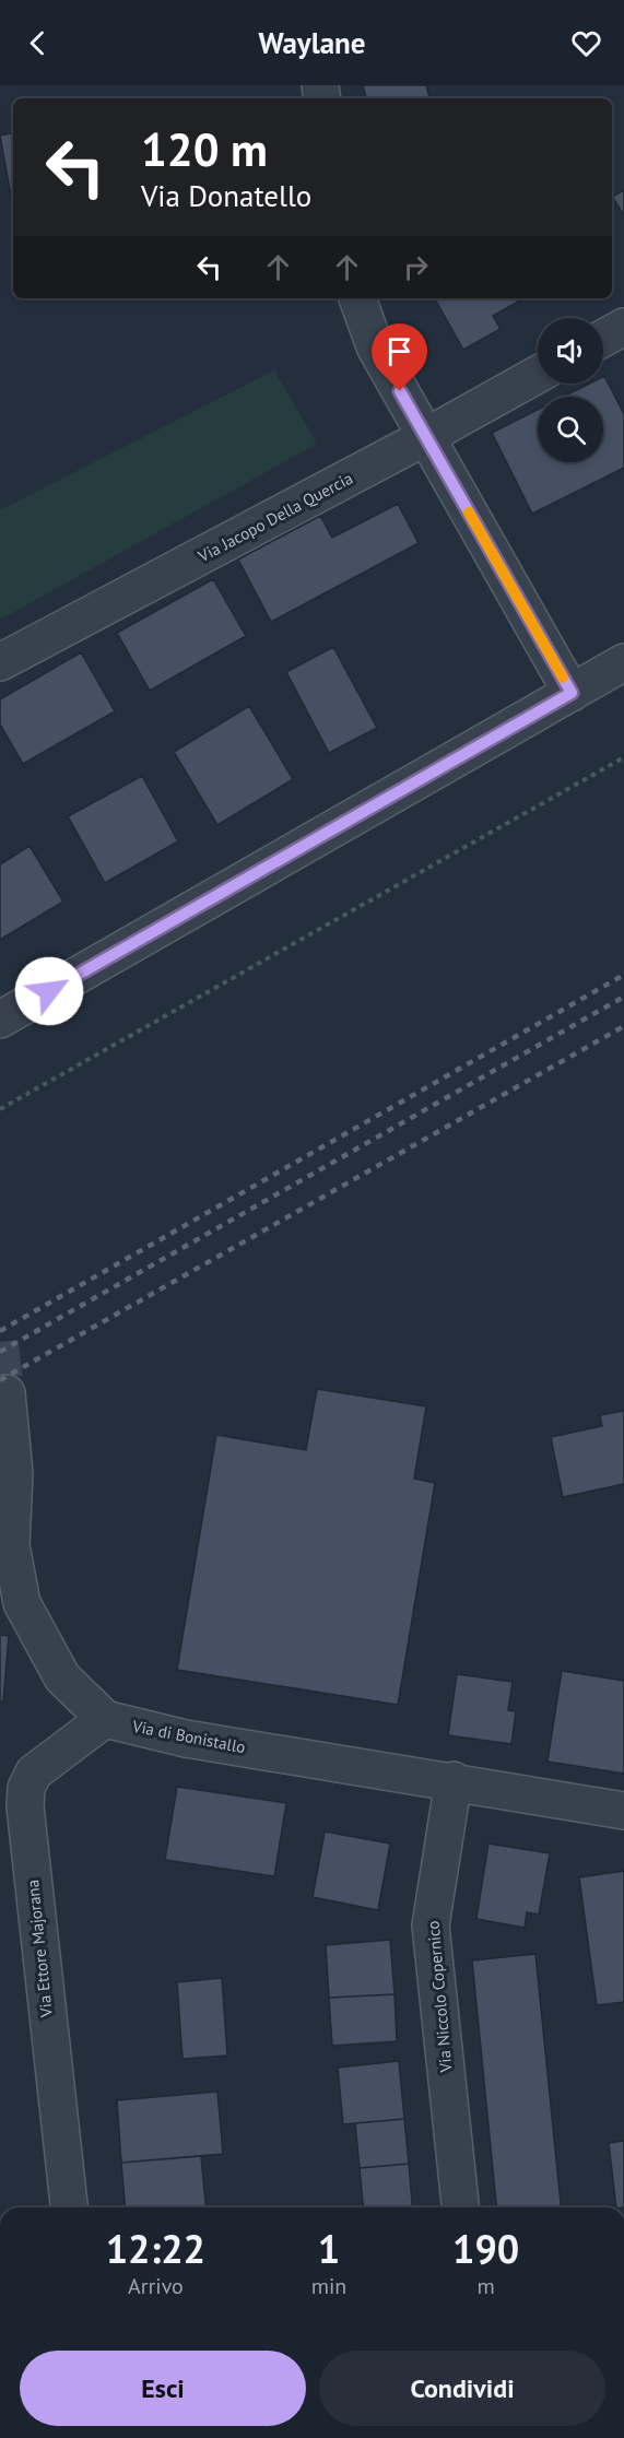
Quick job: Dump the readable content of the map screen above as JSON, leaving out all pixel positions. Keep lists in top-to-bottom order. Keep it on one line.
{"streets":{"street":["Via Jacopo Della Quercia","Via di Bonistallo","Via Ettore Majorana","Via Niccolo Copernico"]},"crossings":[["Via di Bonistallo","Via Ettore Majorana"],["Via di Bonistallo","Via Niccolo Copernico"]],"page":{"header":"Waylane","turn":["120 m","Via Donatello"],"eta":["12:22","Arrivo","1","min","190","m"],"buttons":["Esci","Condividi"]}}
